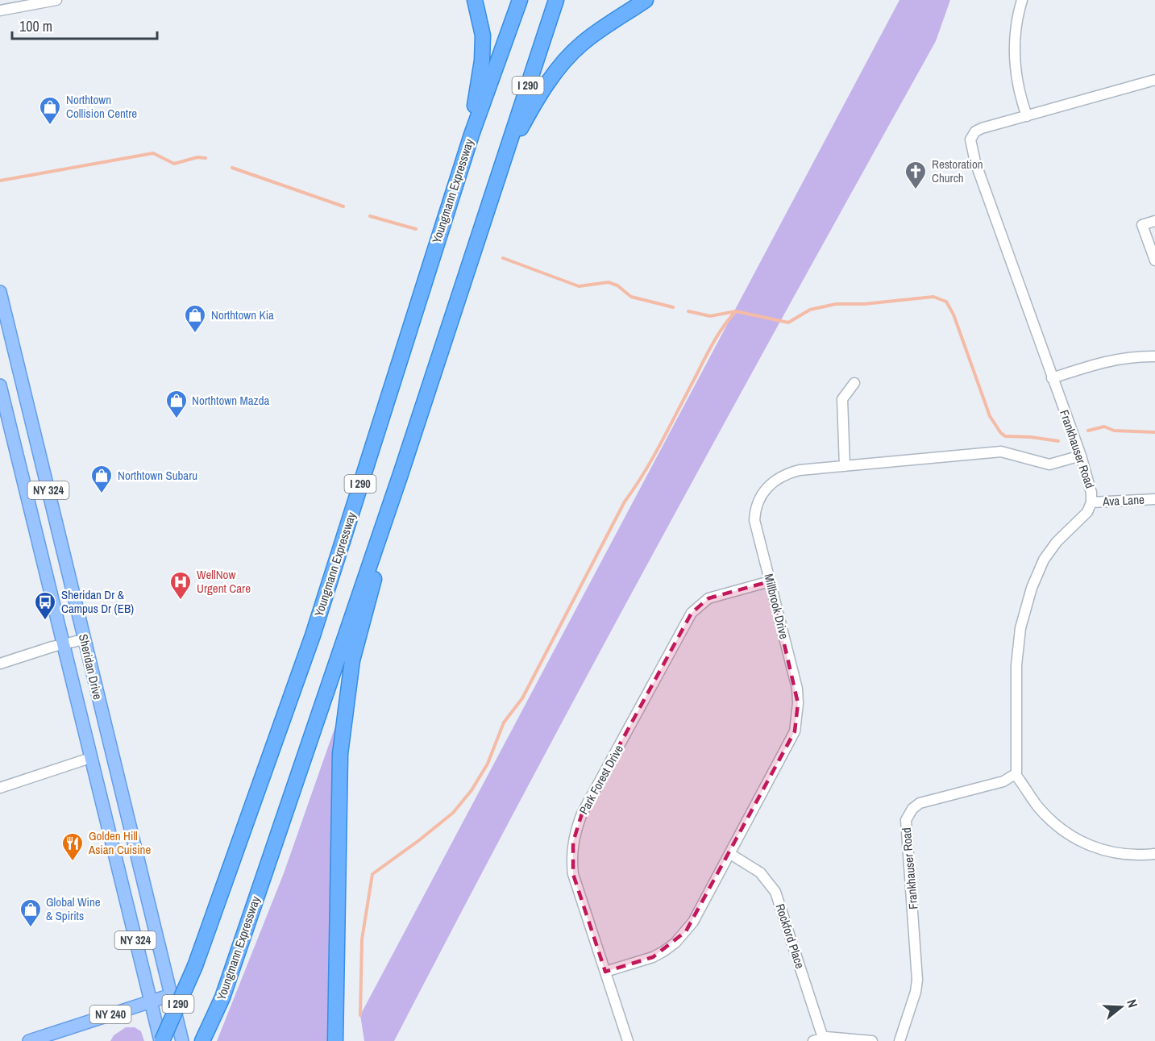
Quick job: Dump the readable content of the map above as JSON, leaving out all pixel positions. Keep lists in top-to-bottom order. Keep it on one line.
{"streets":{"highway":["I 290","Youngmann Expressway"],"main road":["NY 324","Sheridan Drive","NY 240"],"street":["Frankhauser Road","Ava Lane","Millbrook Drive","Park Forest Drive","Rockford Place"]},"crossings":[["Youngmann Expressway","Sheridan Drive"],["Frankhauser Road","Ava Lane"],["Frankhauser Road","Millbrook Drive"],["Millbrook Drive","Park Forest Drive"],["Millbrook Drive","Rockford Place"],["Sheridan Drive","NY 240"]],"places":{"shop":["Northtown Collision Centre","Northtown Kia","Northtown Mazda","Northtown Subaru","Global Wine & Spirits"],"church":["Restoration Church"],"hospital":["WellNow Urgent Care"],"bus stop":["Sheridan Dr & Campus Dr (EB)"],"restaurant":["Golden Hill Asian Cuisine"]},"scale_bar":"100 m","north":"right"}
